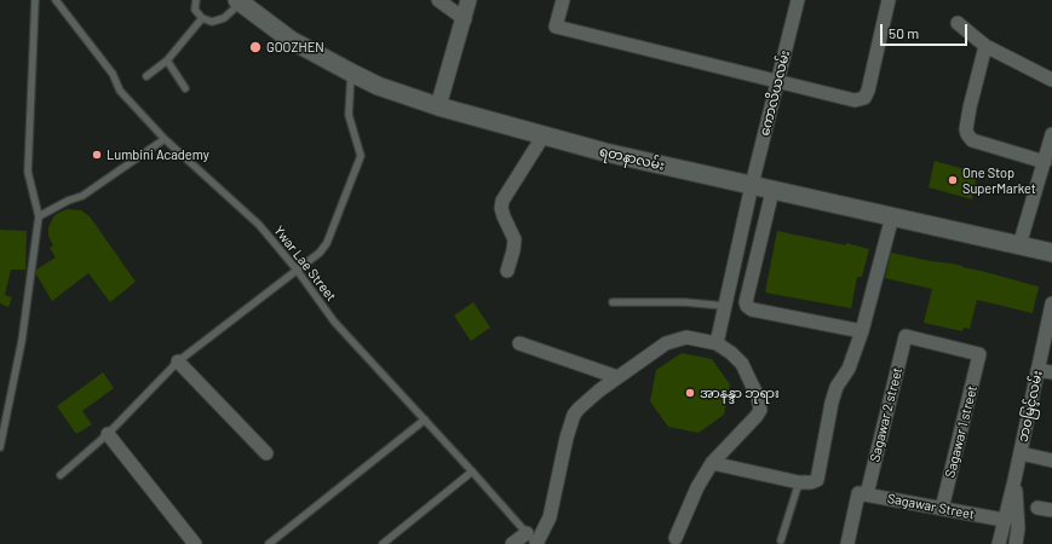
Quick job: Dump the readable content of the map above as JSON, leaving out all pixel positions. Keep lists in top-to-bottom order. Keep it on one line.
{"streets":{"main road":["ရတနာလမ်း"],"street":["ကောလိယလမ်း","ဘ၀မြင့်လမ်း","Sagawar 2 street","Sagawar 1 street","Sagawar Street"],"lane":["Ywar Lae Street"]},"crossings":[["ကောလိယလမ်း","ရတနာလမ်း"],["ဘ၀မြင့်လမ်း","Sagawar Street"],["Sagawar 2 street","Sagawar 1 street"],["Sagawar 2 street","Sagawar Street"],["Sagawar 1 street","Sagawar Street"]],"places":["GOOZHEN","Lumbini Academy","One Stop SuperMarket","အာနန္ဒာ ဘုရား"],"scale_bar":"50 m"}
